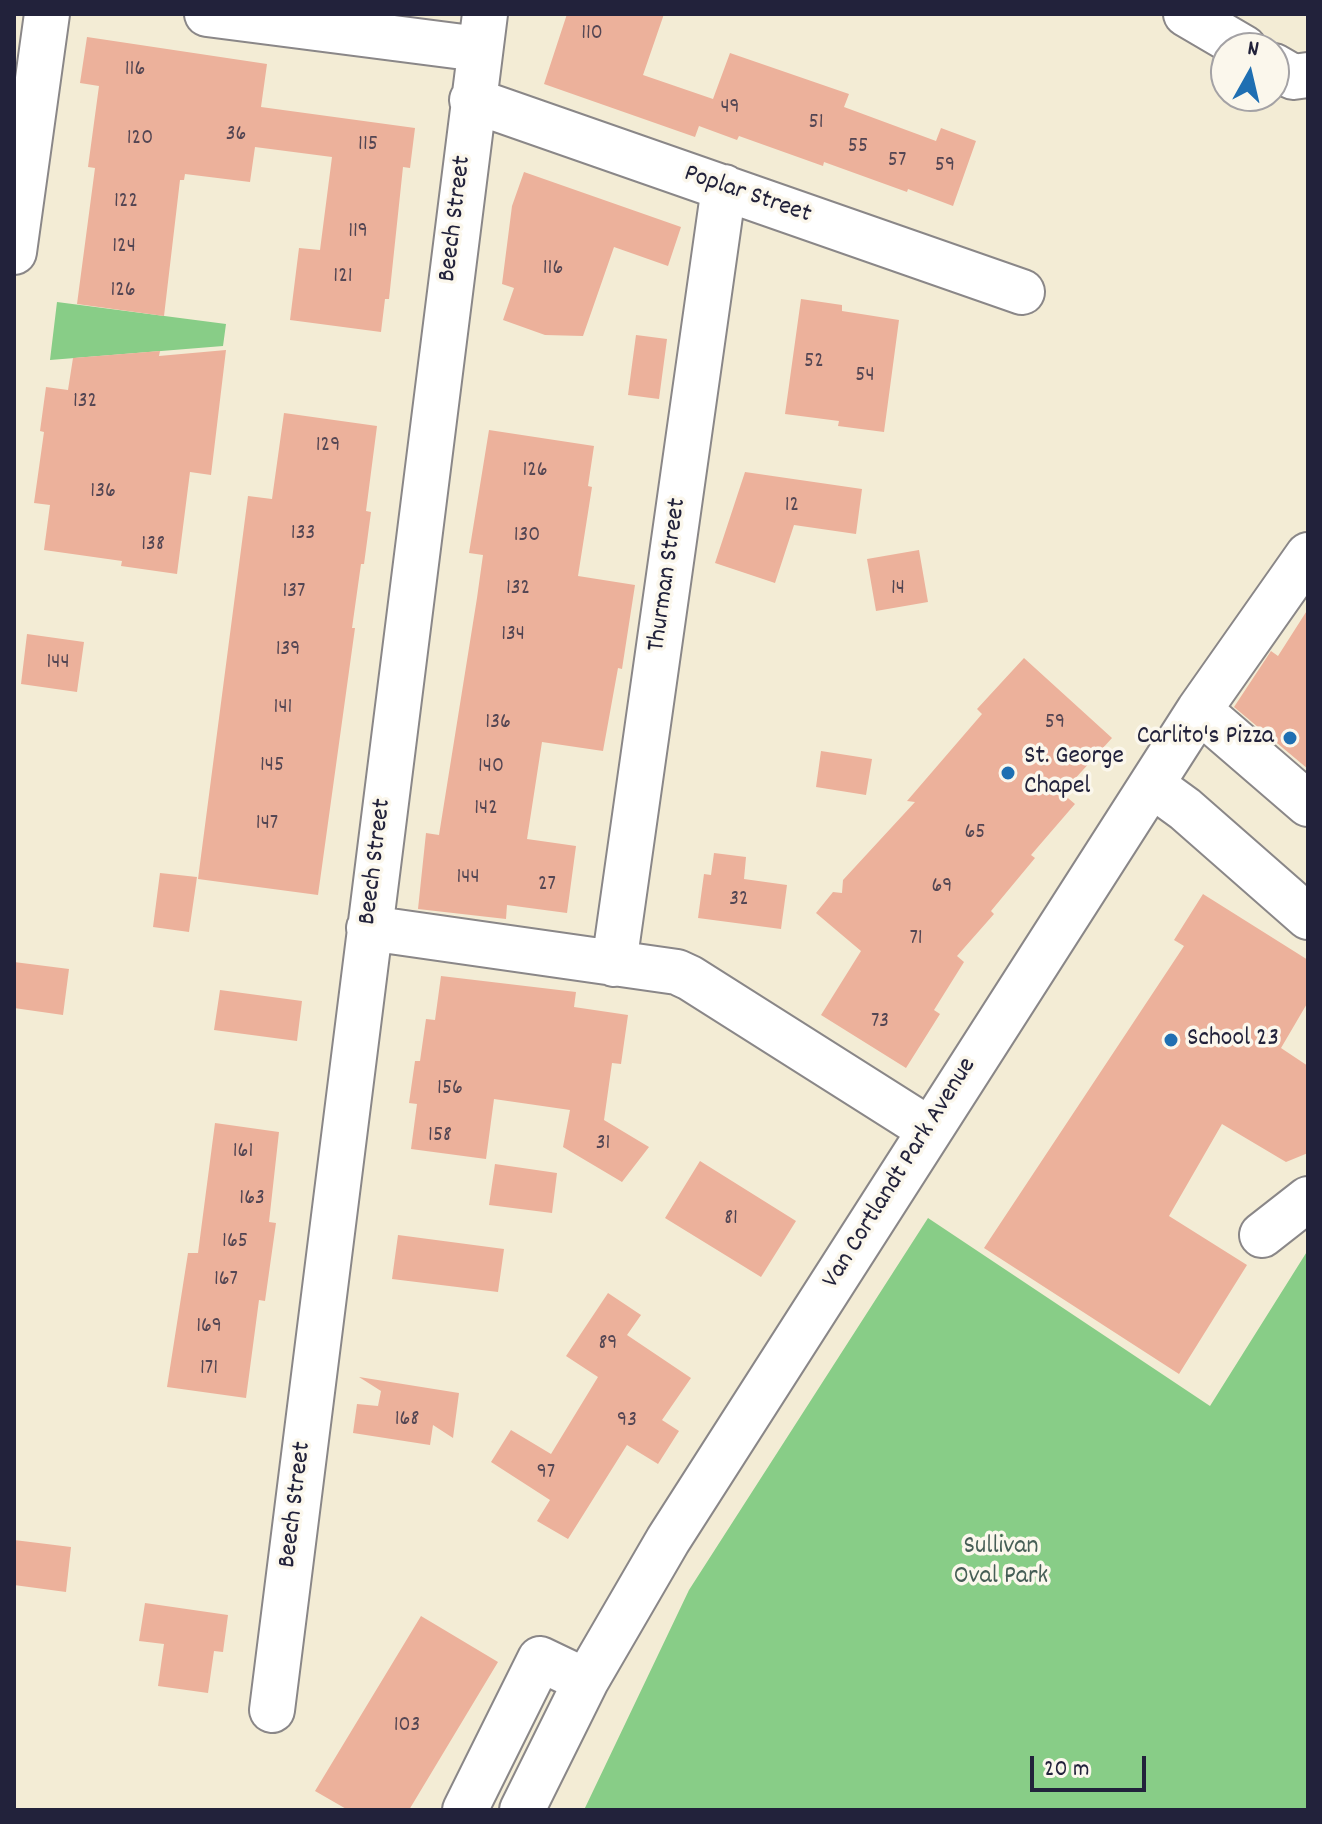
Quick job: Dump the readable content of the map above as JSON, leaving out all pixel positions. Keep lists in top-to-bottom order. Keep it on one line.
{"streets":{"street":["Poplar Street","Beech Street","Thurman Street","Van Cortlandt Park Avenue"]},"crossings":[["Poplar Street","Beech Street"],["Poplar Street","Thurman Street"]],"parks":["Sullivan Oval Park"],"places":["Carlito's Pizza","St. George Chapel","School 23"],"house_numbers":["110","116","49","51","36","120","115","55","57","59","122","119","124","116","121","126","52","54","132","129","126","136","12","133","130","138","132","14","137","134","139","144","141","136","59","145","140","142","147","65","144","27","69","32","71","73","156","158","31","161","163","81","165","167","169","89","171","168","93","97","103"],"scale_bar":"20 m","north":"top"}
